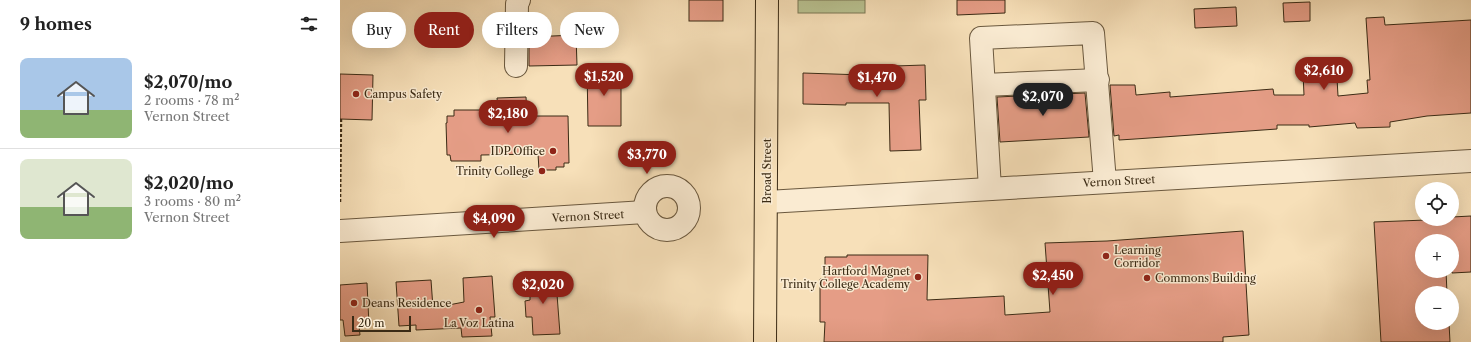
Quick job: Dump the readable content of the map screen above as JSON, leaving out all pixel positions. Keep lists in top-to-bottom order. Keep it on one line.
{"streets":{"main road":["Broad Street"],"street":["Vernon Street"]},"crossings":[["Broad Street","Vernon Street"]],"places":["Campus Safety","IDP Office","Trinity College","Learning Corridor","Hartford Magnet Trinity College Academy","Commons Building","Deans Residence","La Voz Latina"],"scale_bar":"20 m","page":{"heading":"9 homes","chip":["Buy","Rent","Filters","New"],"list":[{"name":"$2,070/mo","note":"2 rooms · 78 m² · Vernon Street"},{"name":"$2,020/mo","note":"3 rooms · 80 m² · Vernon Street"}],"price":["$2,610","$1,520","$1,470","$2,070","$2,180","$3,770","$4,090","$2,450","$2,020"],"map_buttons":["+","−"],"scale":"20 m"}}
